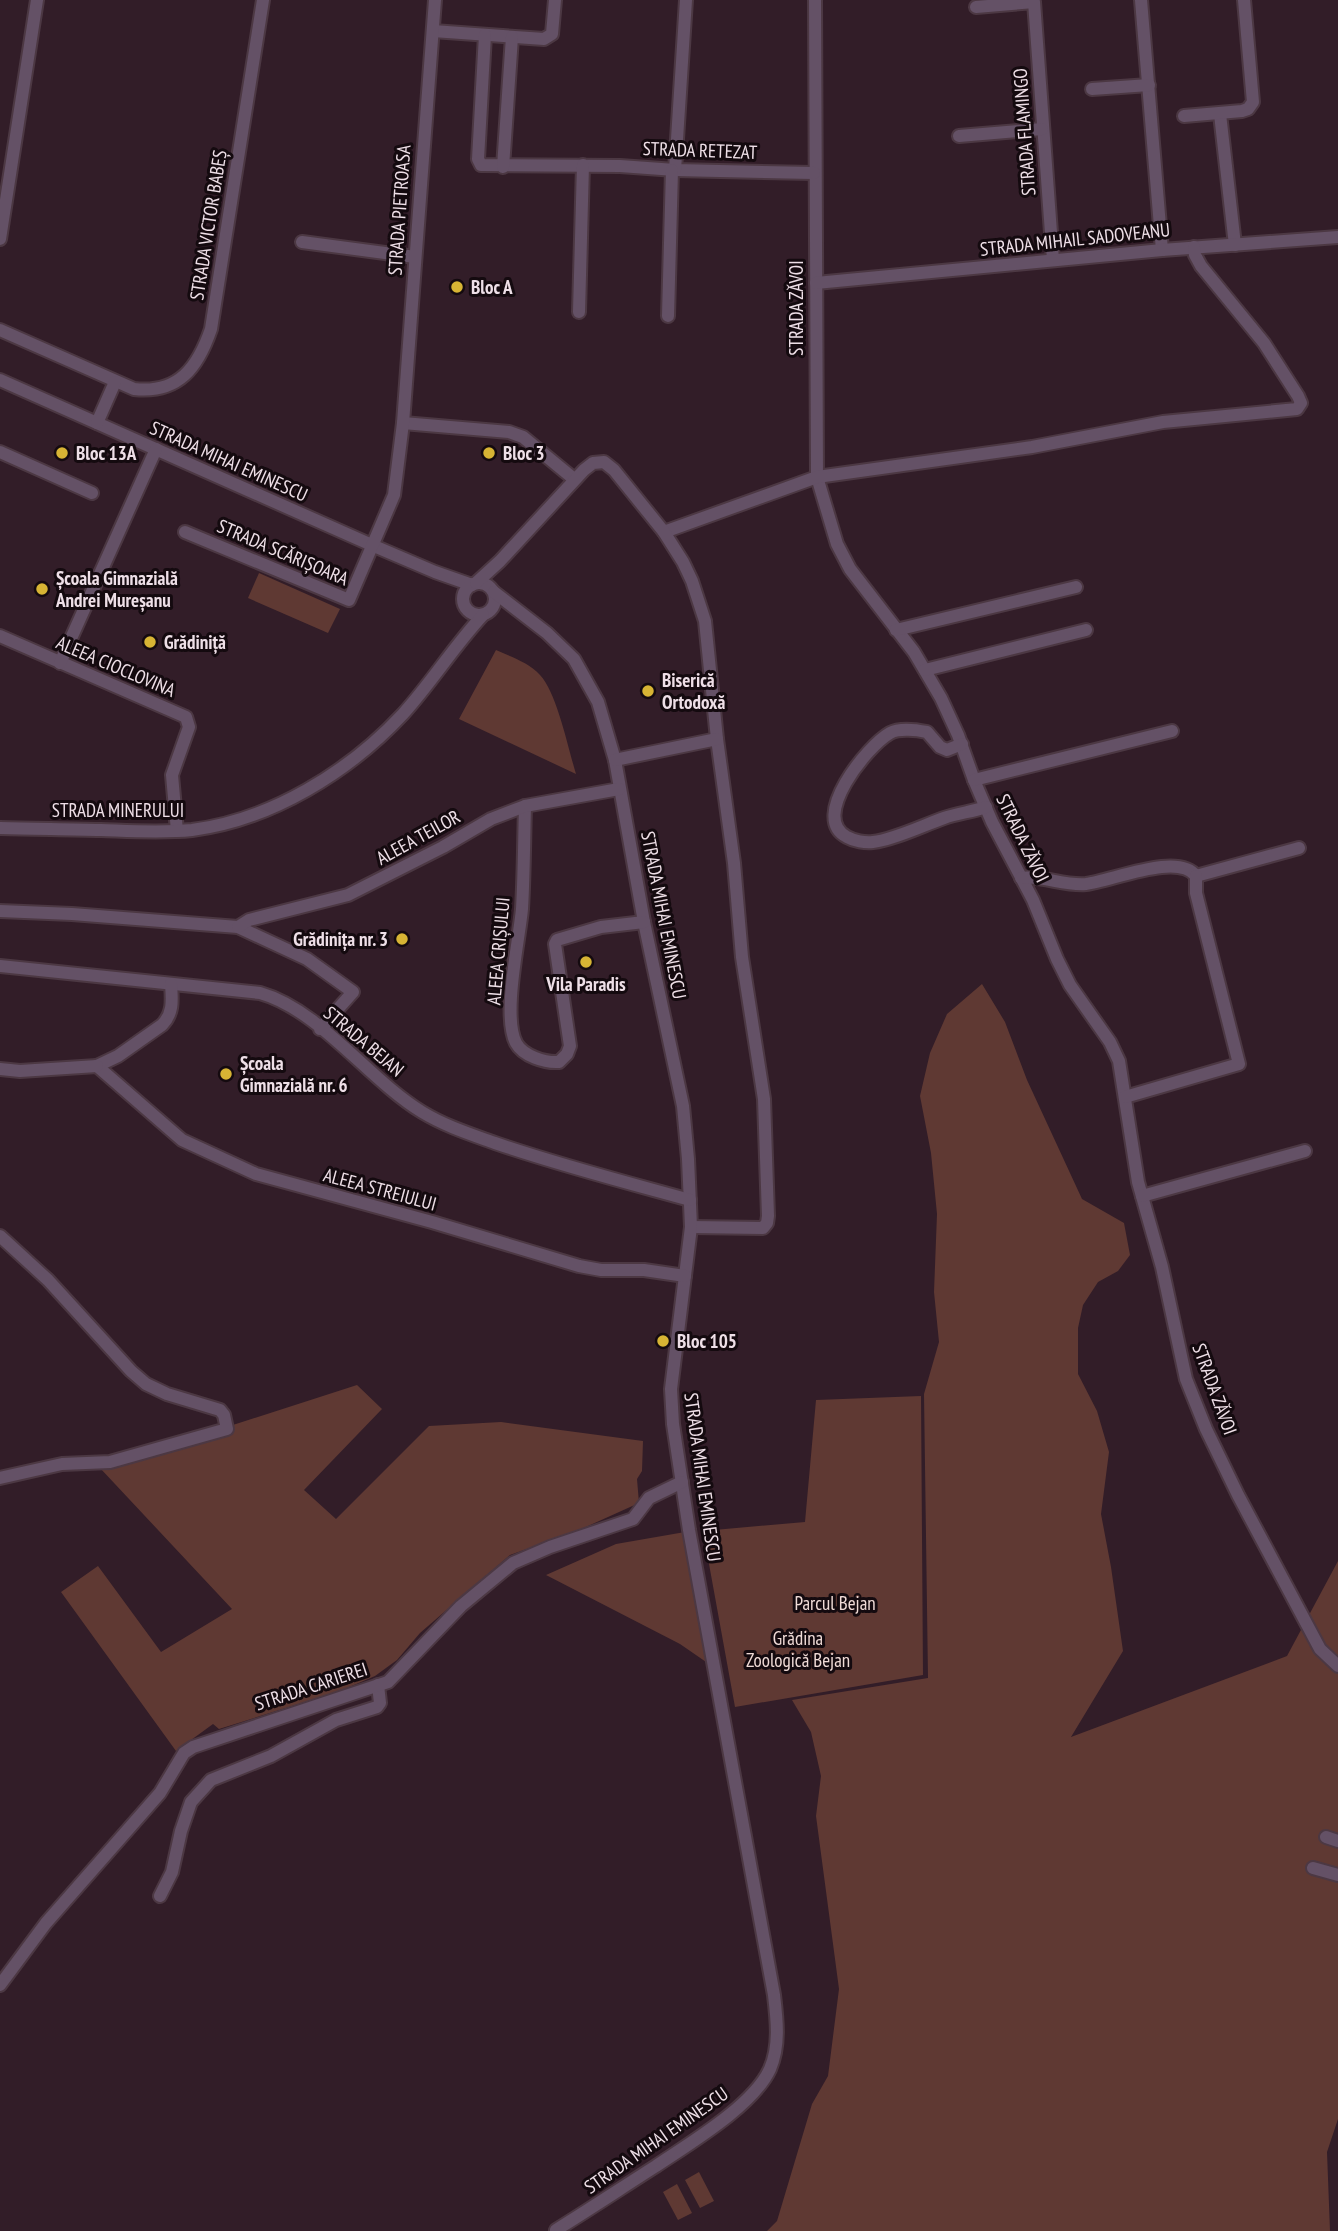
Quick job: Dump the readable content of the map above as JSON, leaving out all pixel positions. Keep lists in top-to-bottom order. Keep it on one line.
{"streets":{"street":["STRADA FLAMINGO","STRADA RETEZAT","STRADA PIETROASA","STRADA VICTOR BABEȘ","STRADA MIHAIL SADOVEANU","STRADA ZĂVOI","STRADA MIHAI EMINESCU","STRADA SCĂRIȘOARA","ALEEA CIOCLOVINA","STRADA MINERULUI","ALEEA TEILOR","ALEEA CRIȘULUI","STRADA BEJAN","ALEEA STREIULUI","STRADA CARIEREI"]},"crossings":[["STRADA FLAMINGO","STRADA MIHAIL SADOVEANU"],["STRADA RETEZAT","STRADA ZĂVOI"],["STRADA PIETROASA","STRADA MIHAI EMINESCU"],["STRADA PIETROASA","STRADA SCĂRIȘOARA"],["STRADA MIHAIL SADOVEANU","STRADA ZĂVOI"],["STRADA MIHAI EMINESCU","STRADA SCĂRIȘOARA"],["STRADA MIHAI EMINESCU","STRADA MINERULUI"],["STRADA MIHAI EMINESCU","ALEEA TEILOR"],["STRADA MIHAI EMINESCU","ALEEA CRIȘULUI"],["STRADA MIHAI EMINESCU","STRADA BEJAN"],["STRADA MIHAI EMINESCU","ALEEA STREIULUI"],["STRADA MIHAI EMINESCU","STRADA CARIEREI"],["ALEEA CIOCLOVINA","STRADA MINERULUI"],["ALEEA TEILOR","ALEEA CRIȘULUI"],["ALEEA TEILOR","STRADA BEJAN"]],"parks":["Parcul Bejan","Grădina Zoologică Bejan"],"places":["Bloc A","Bloc 13A","Bloc 3","Școala Gimnazială Andrei Mureșanu","Grădiniță","Biserică Ortodoxă","Grădinița nr. 3","Vila Paradis","Școala Gimnazială nr. 6","Bloc 105"]}
